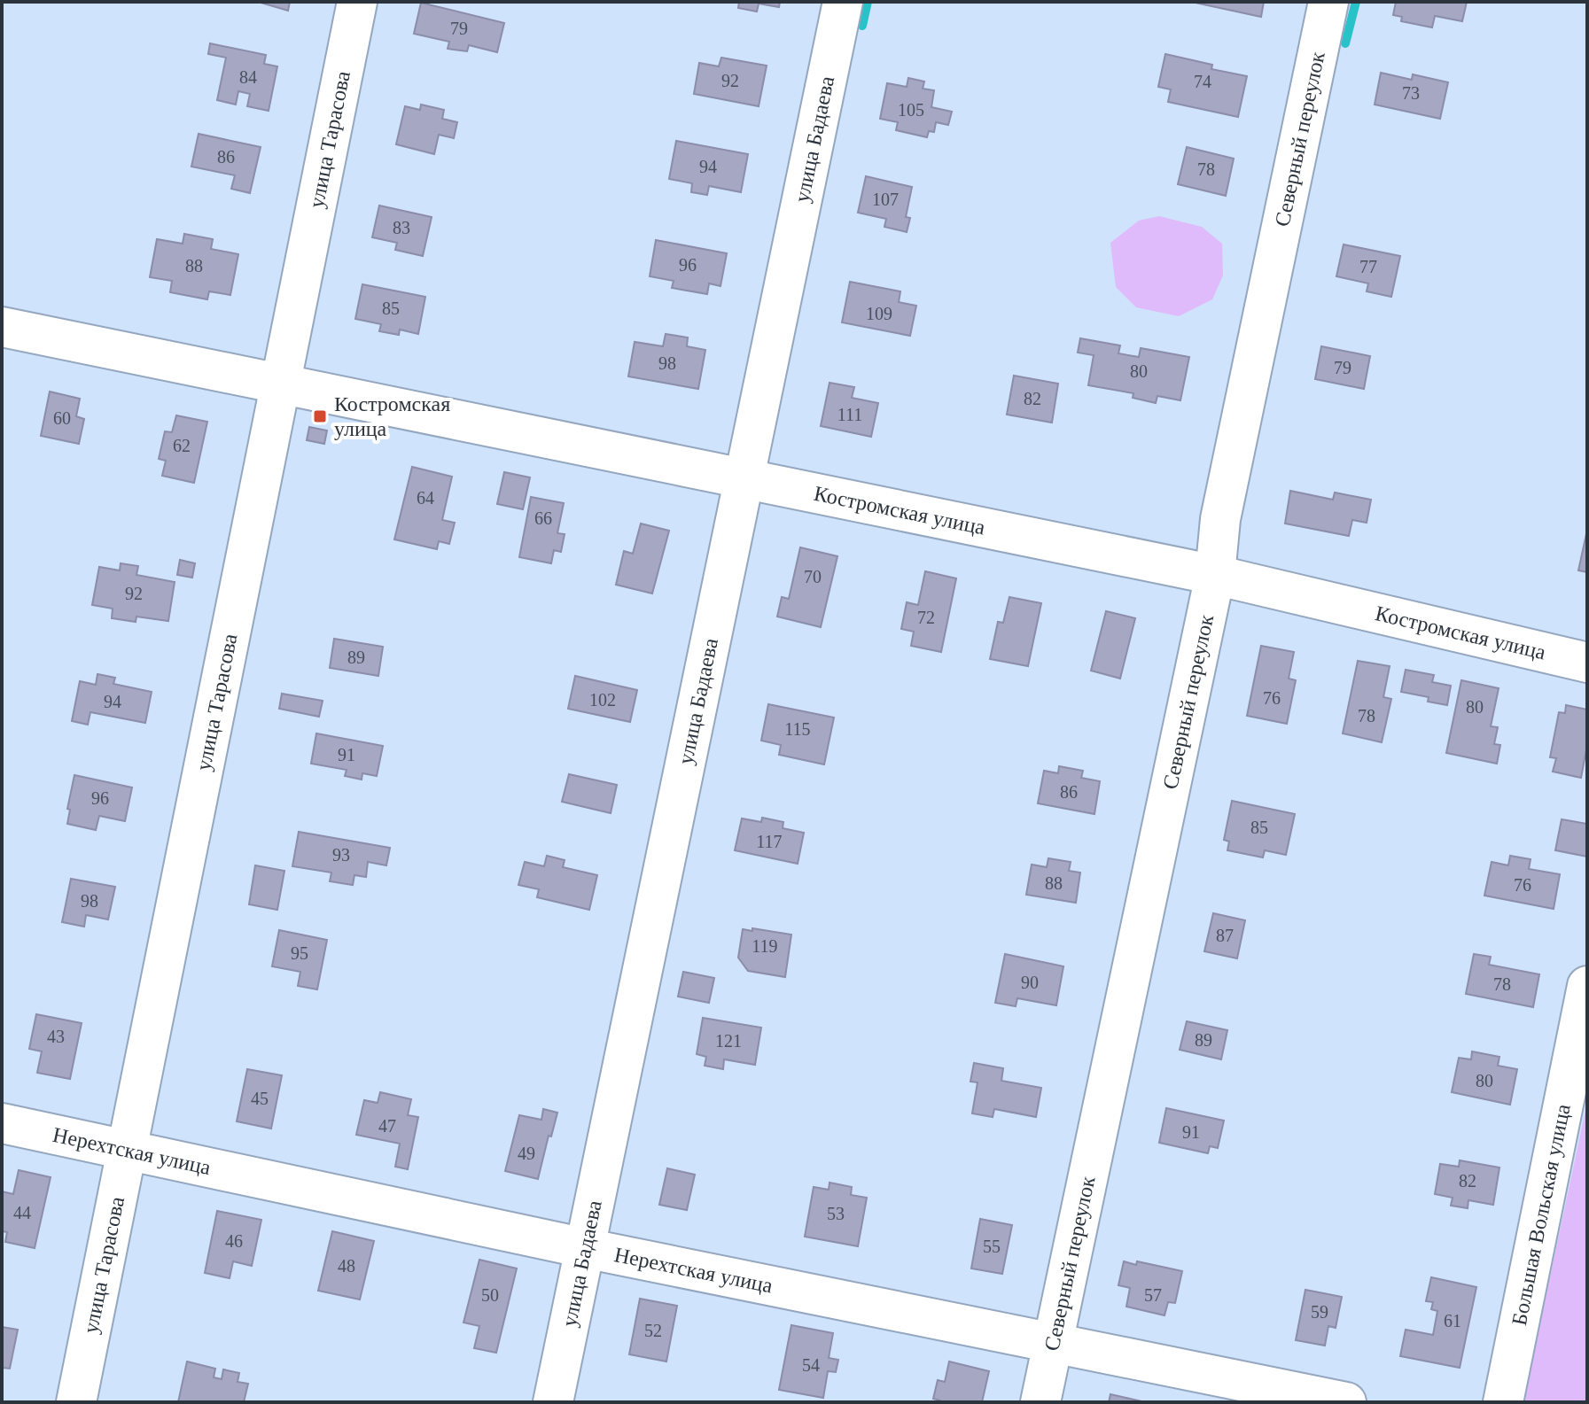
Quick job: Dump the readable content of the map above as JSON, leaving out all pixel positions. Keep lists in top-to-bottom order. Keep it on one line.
{"streets":{"street":["улица Тарасова","улица Бадаева","Северный переулок","Костромская улица","Нерехтская улица","Большая Вольская улица"]},"crossings":[["улица Тарасова","Костромская улица"],["улица Тарасова","Нерехтская улица"],["улица Бадаева","Костромская улица"],["улица Бадаева","Нерехтская улица"],["Северный переулок","Костромская улица"],["Северный переулок","Нерехтская улица"]],"places":{"transit":["Костромская улица"]},"house_numbers":["79","84","92","74","73","105","86","94","78","107","83","96","88","77","85","109","98","79","80","82","111","60","62","64","66","70","92","72","89","76","102","94","80","78","115","91","86","96","85","117","93","88","76","98","87","119","95","90","78","43","89","121","80","45","47","91","49","82","44","53","46","55","48","50","57","59","61","52","54"]}
